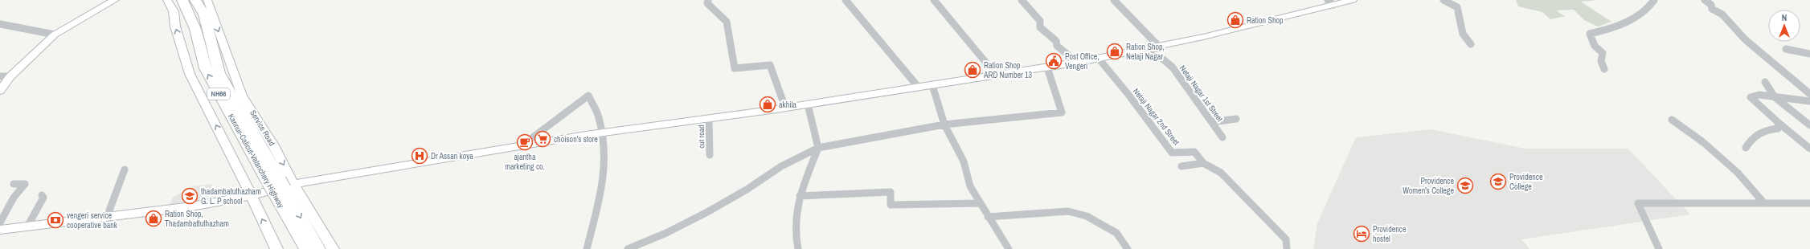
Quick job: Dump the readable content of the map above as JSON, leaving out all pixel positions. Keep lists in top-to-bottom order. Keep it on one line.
{"streets":{"highway":["NH66","Kannur-Calicut-Valanchery Highway"],"main road":["Service Road"],"street":["Netaji Nagar 1st Street","Netaji Nagar 2nd Street","cut road"]},"crossings":[["NH66","Service Road"],["NH66","Kannur-Calicut-Valanchery Highway"],["Service Road","Kannur-Calicut-Valanchery Highway"]],"places":{"shop":["Ration Shop","Ration Shop, Netaji Nagar","Ration Shop ARD Number 13","akhila","Ration Shop, Thadambattuthazham"],"public building":["Post Office, Vengeri"],"supermarket":["choison's store"],"cafe":["ajantha marketing co."],"hospital":["Dr Assan koya"],"school or university":["Providence College","Providence Women's College","thadambatuthazham G. L. P school"],"bank":["vengeri service cooperative bank"],"hotel":["Providence hostel"]},"north":"top"}
